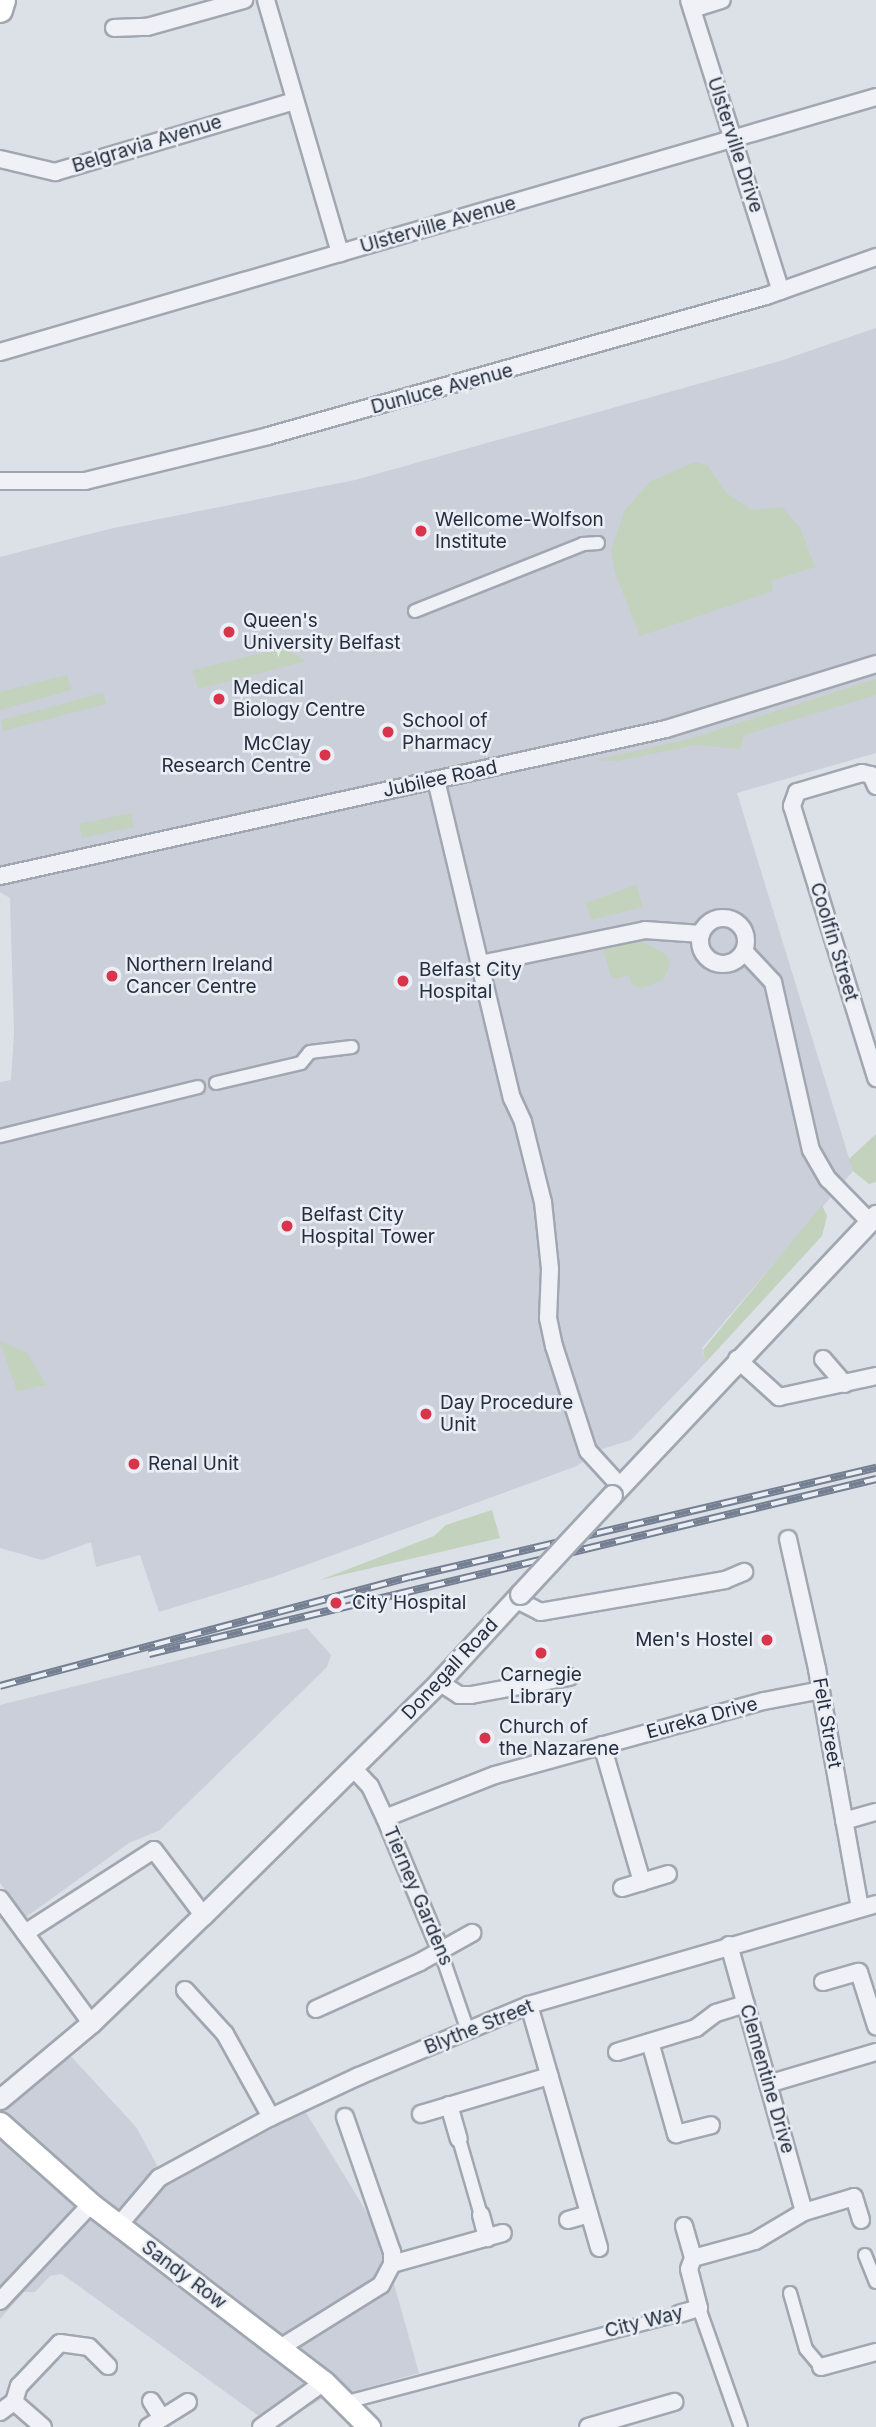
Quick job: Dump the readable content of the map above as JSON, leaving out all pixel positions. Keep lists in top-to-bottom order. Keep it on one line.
{"streets":{"main road":["Sandy Row"],"street":["Belgravia Avenue","Ulsterville Drive","Ulsterville Avenue","Dunluce Avenue","Jubilee Road","Coolfin Street","Donegall Road","Eureka Drive","Felt Street","Tierney Gardens","Blythe Street","Clementine Drive","City Way"]},"crossings":[["Ulsterville Drive","Ulsterville Avenue"],["Ulsterville Drive","Dunluce Avenue"],["Donegall Road","Tierney Gardens"],["Eureka Drive","Felt Street"],["Eureka Drive","Tierney Gardens"],["Felt Street","Blythe Street"],["Tierney Gardens","Blythe Street"],["Blythe Street","Clementine Drive"],["Blythe Street","Sandy Row"],["Sandy Row","City Way"]],"places":["Wellcome-Wolfson Institute","Queen's University Belfast","Medical Biology Centre","School of Pharmacy","McClay Research Centre","Northern Ireland Cancer Centre","Belfast City Hospital","Belfast City Hospital Tower","Day Procedure Unit","Renal Unit","City Hospital","Men's Hostel","Carnegie Library","Church of the Nazarene"]}
